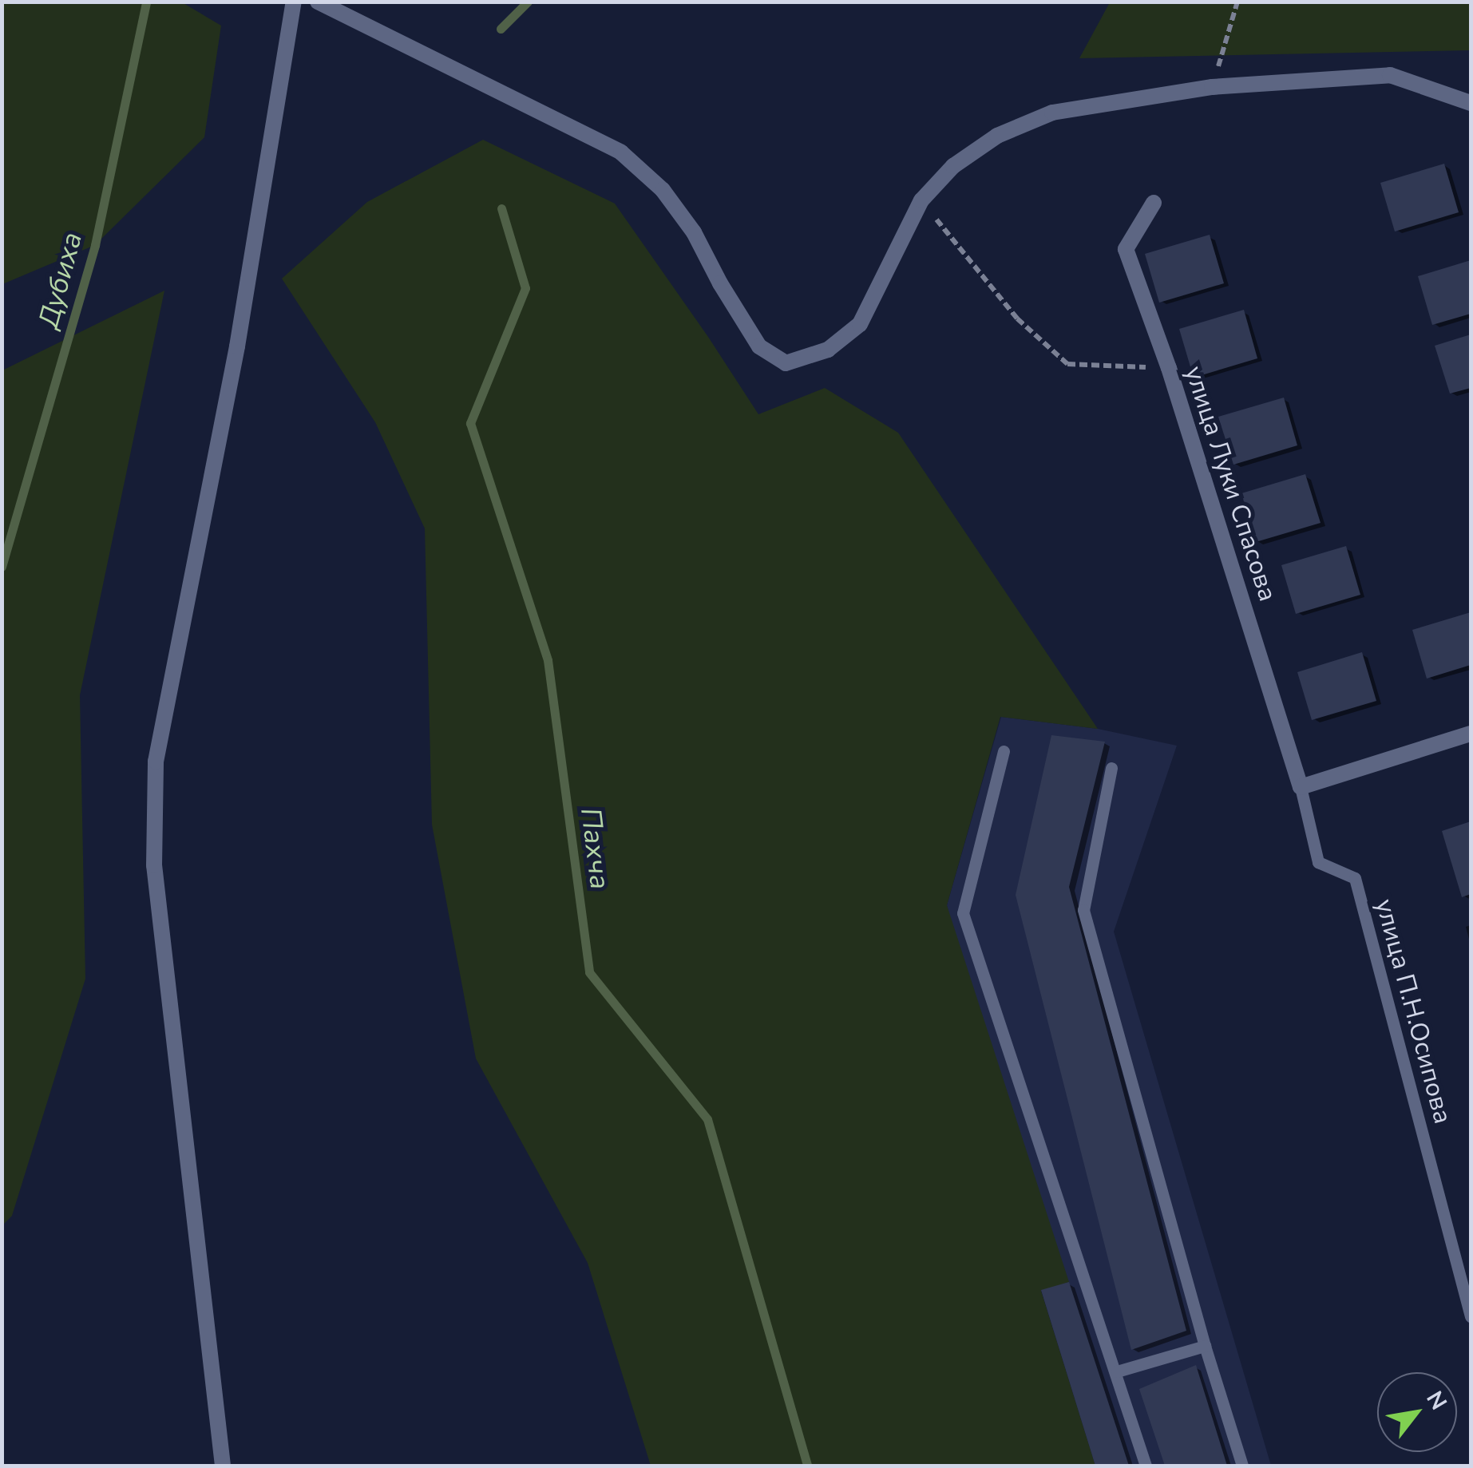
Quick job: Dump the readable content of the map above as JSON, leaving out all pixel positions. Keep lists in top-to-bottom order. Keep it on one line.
{"streets":{"street":["улица Луки Спасова"],"lane":["улица П.Н.Осипова"]},"crossings":[["улица Луки Спасова","улица П.Н.Осипова"]],"water":["Дубиха","Пахча"],"north":"top right"}
